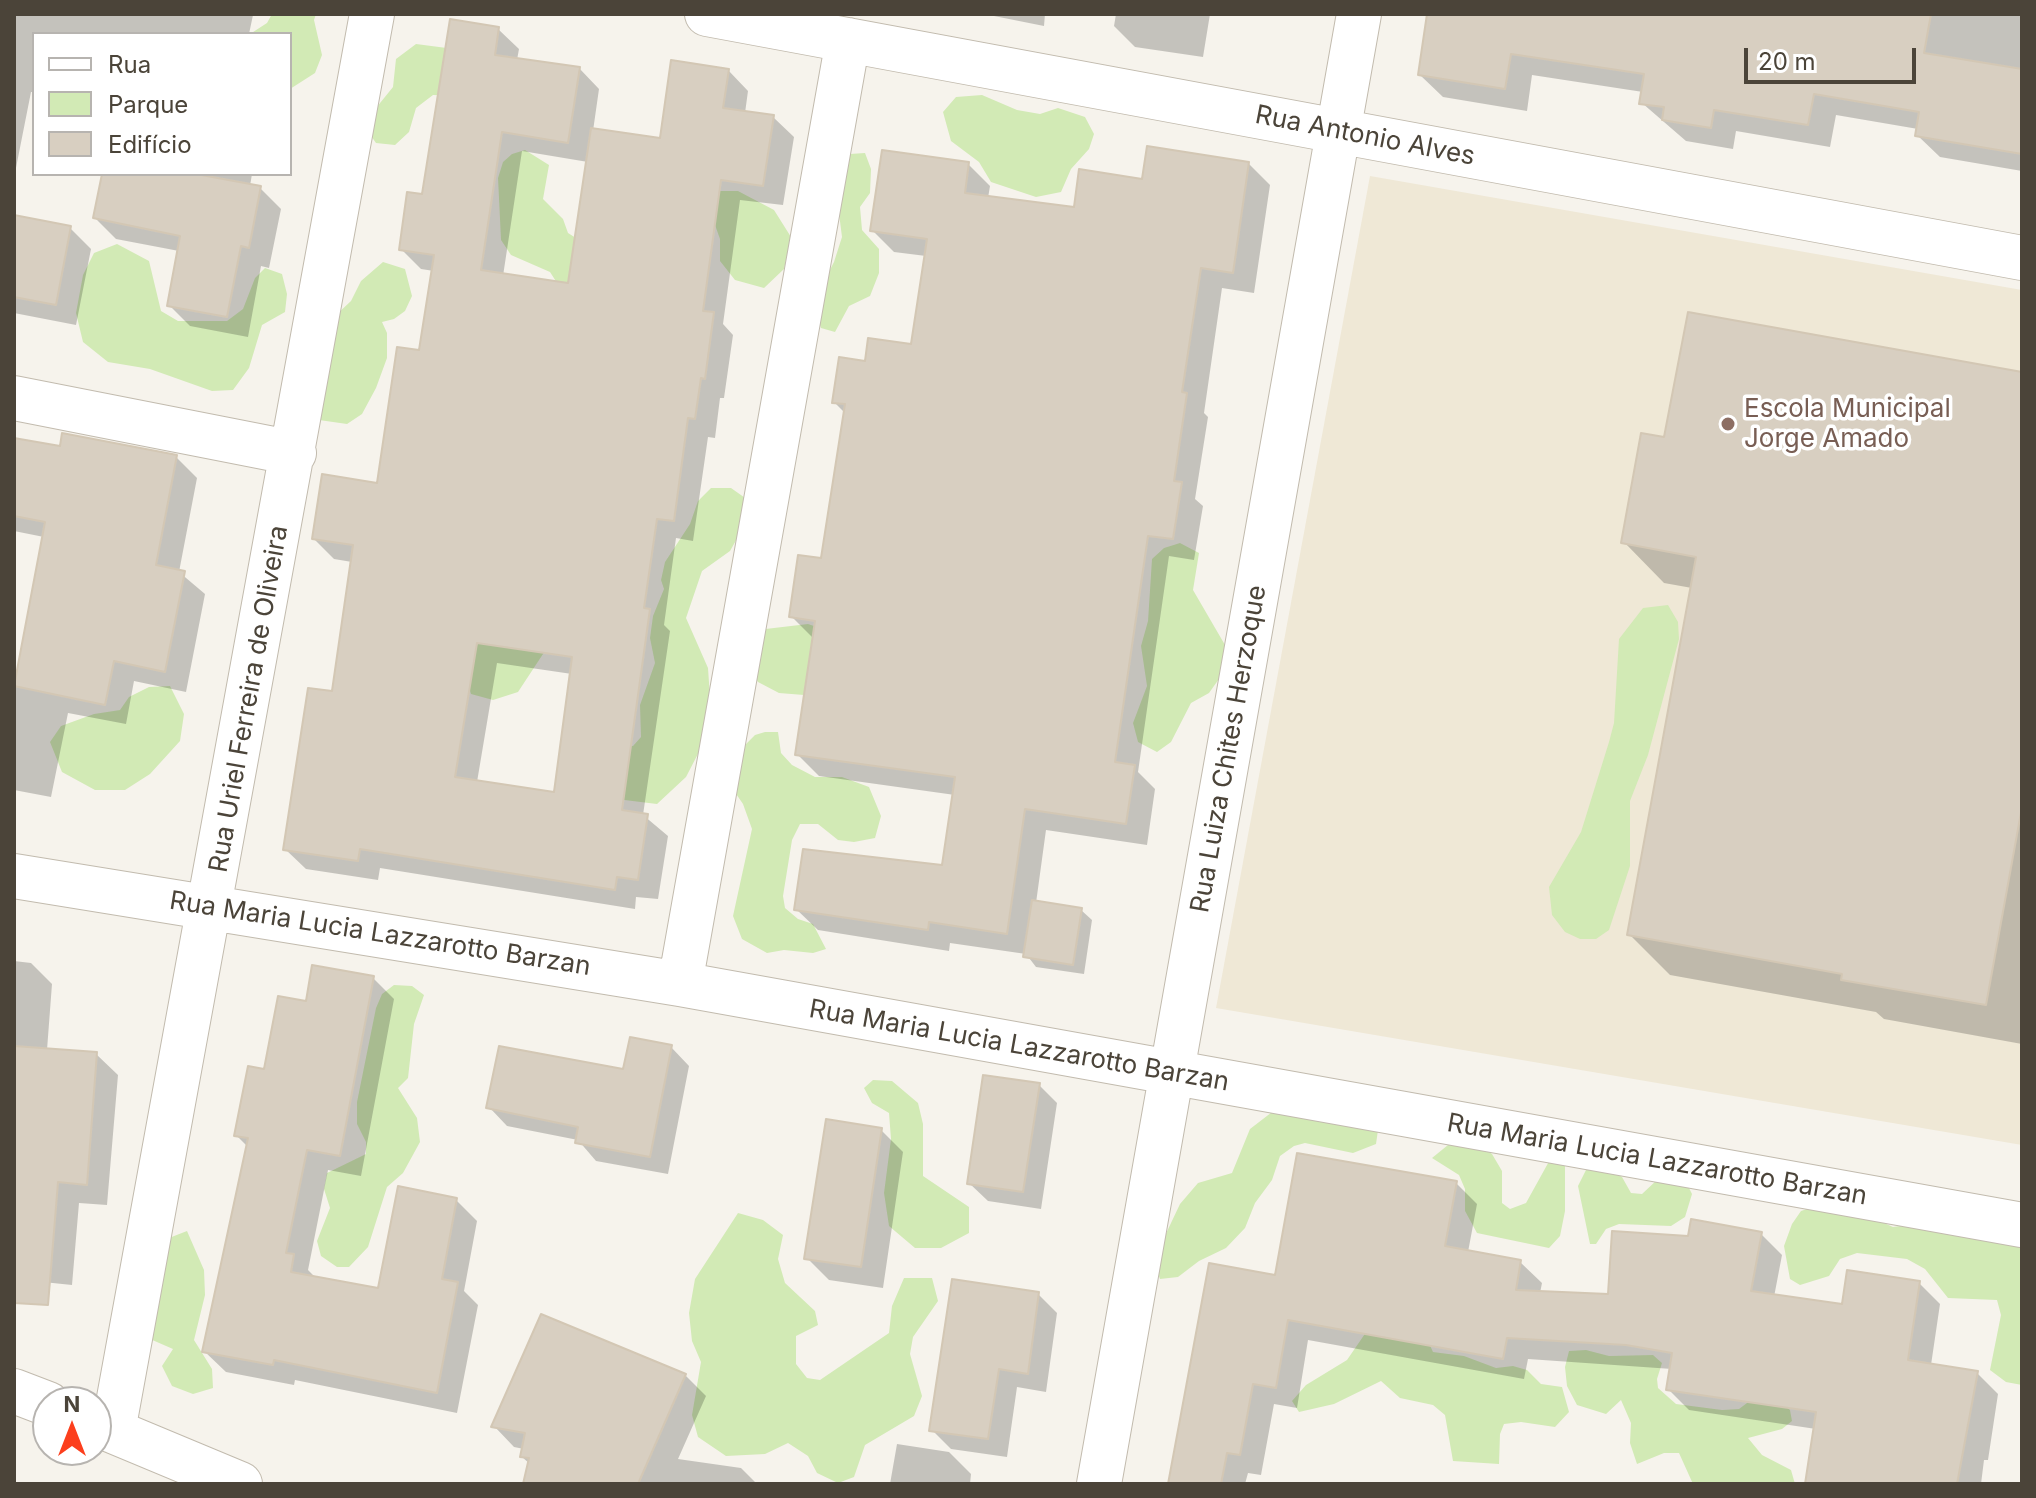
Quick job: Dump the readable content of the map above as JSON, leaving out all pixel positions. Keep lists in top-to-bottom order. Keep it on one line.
{"streets":{"street":["Rua Antonio Alves","Rua Uriel Ferreira de Oliveira","Rua Luiza Chites Herzoque","Rua Maria Lucia Lazzarotto Barzan"]},"crossings":[["Rua Antonio Alves","Rua Luiza Chites Herzoque"],["Rua Uriel Ferreira de Oliveira","Rua Maria Lucia Lazzarotto Barzan"],["Rua Luiza Chites Herzoque","Rua Maria Lucia Lazzarotto Barzan"]],"places":["Escola Municipal Jorge Amado"],"legend":["Rua","Parque","Edifício"],"scale_bar":"20 m","north":"top"}
